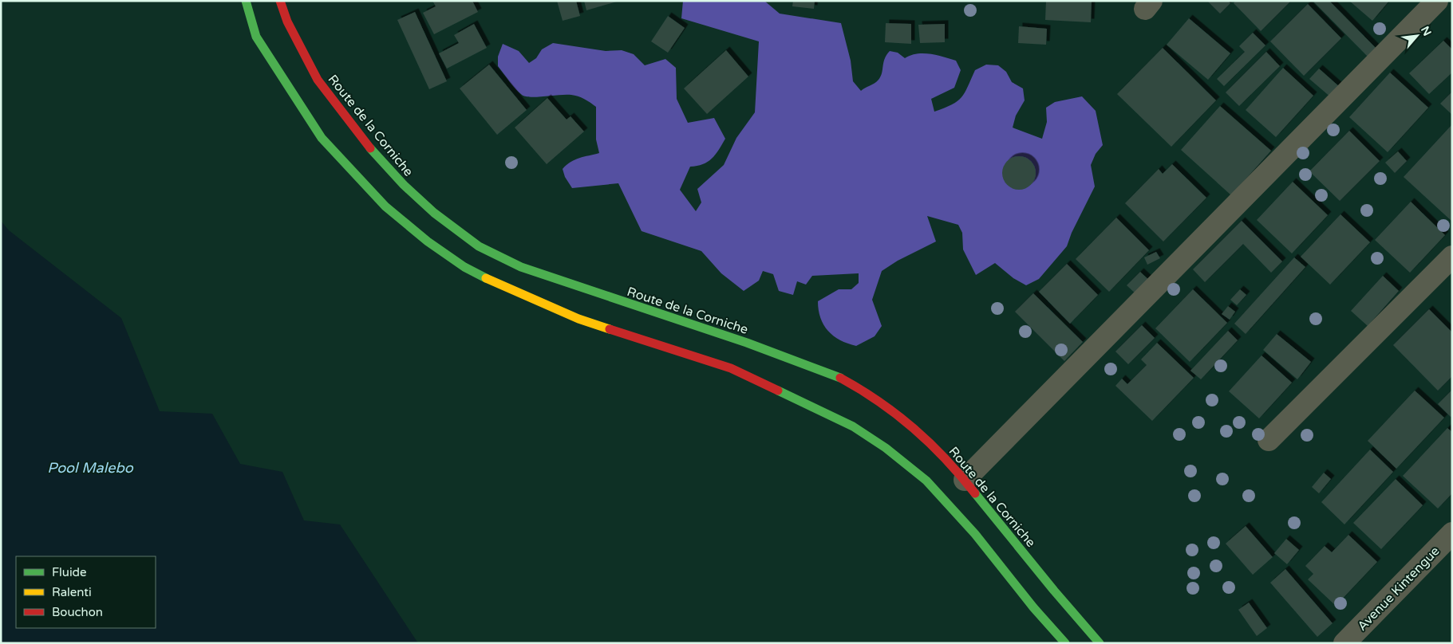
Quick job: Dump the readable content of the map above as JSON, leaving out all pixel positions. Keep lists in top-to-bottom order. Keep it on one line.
{"streets":{"main road":["Route de la Corniche"],"street":["Avenue Kintengue"]},"water":["Pool Malebo"],"legend":["Fluide","Ralenti","Bouchon"],"north":"top right"}
